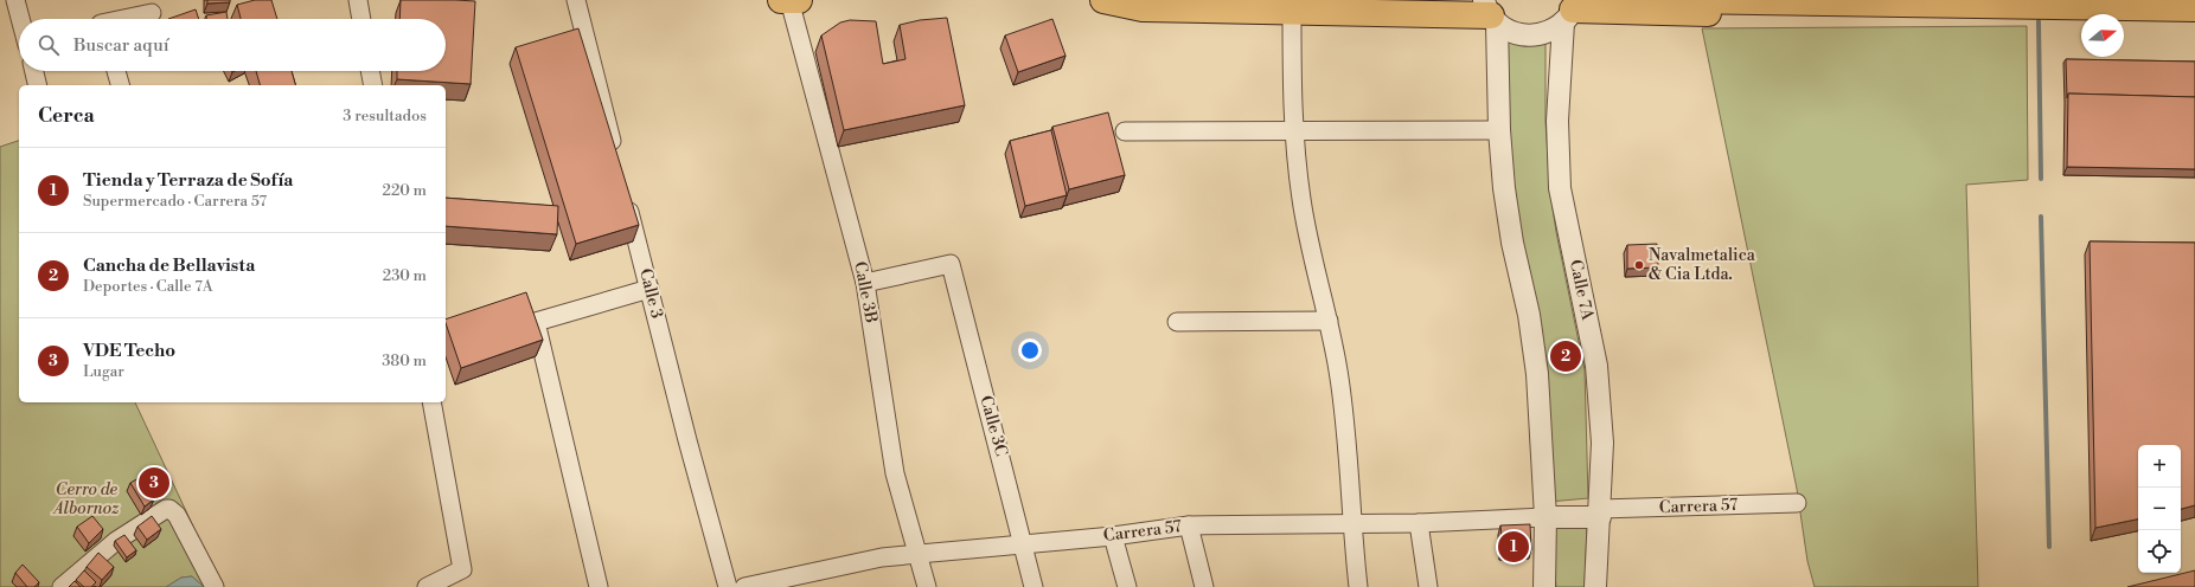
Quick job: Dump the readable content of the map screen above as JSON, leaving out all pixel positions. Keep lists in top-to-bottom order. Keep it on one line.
{"streets":{"street":["Calle 7A","Calle 3B","Calle 3","Calle 3C","Carrera 57"]},"crossings":[["Calle 7A","Carrera 57"],["Calle 3B","Calle 3C"],["Calle 3B","Carrera 57"],["Calle 3C","Carrera 57"]],"parks":["Cerro de Albornoz"],"places":["Navalmetalica & Cia Ltda."],"north":"right","page":{"search":"Buscar aquí","heading":["Cerca","3 resultados"],"list":[{"mark":"1","name":"Tienda y Terraza de Sofía","note":"Supermercado · Carrera 57","value":"220 m"},{"mark":"2","name":"Cancha de Bellavista","note":"Deportes · Calle 7A","value":"230 m"},{"mark":"3","name":"VDE Techo","note":"Lugar","value":"380 m"}],"pins":["2","3","1"],"map_buttons":["+","−"]}}
